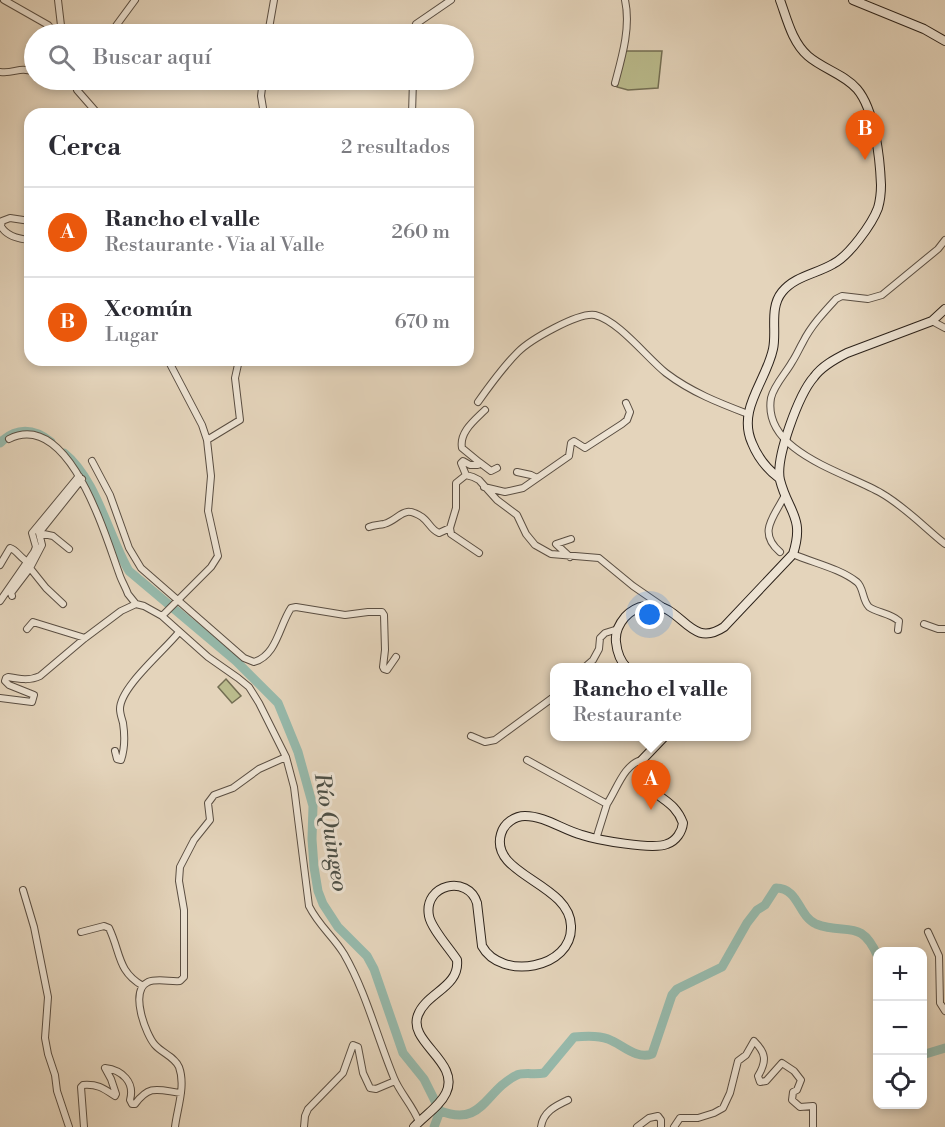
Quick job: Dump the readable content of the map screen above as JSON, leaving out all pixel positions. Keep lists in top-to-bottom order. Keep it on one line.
{"water":["Río Quingeo"],"page":{"search":"Buscar aquí","heading":["Cerca","2 resultados"],"pins":["B","A"],"list":[{"mark":"A","name":"Rancho el valle","note":"Restaurante · Via al Valle","value":"260 m"},{"mark":"B","name":"Xcomún","note":"Lugar","value":"670 m"}],"popup":["Rancho el valle","Restaurante"],"map_buttons":["+","−"]}}
